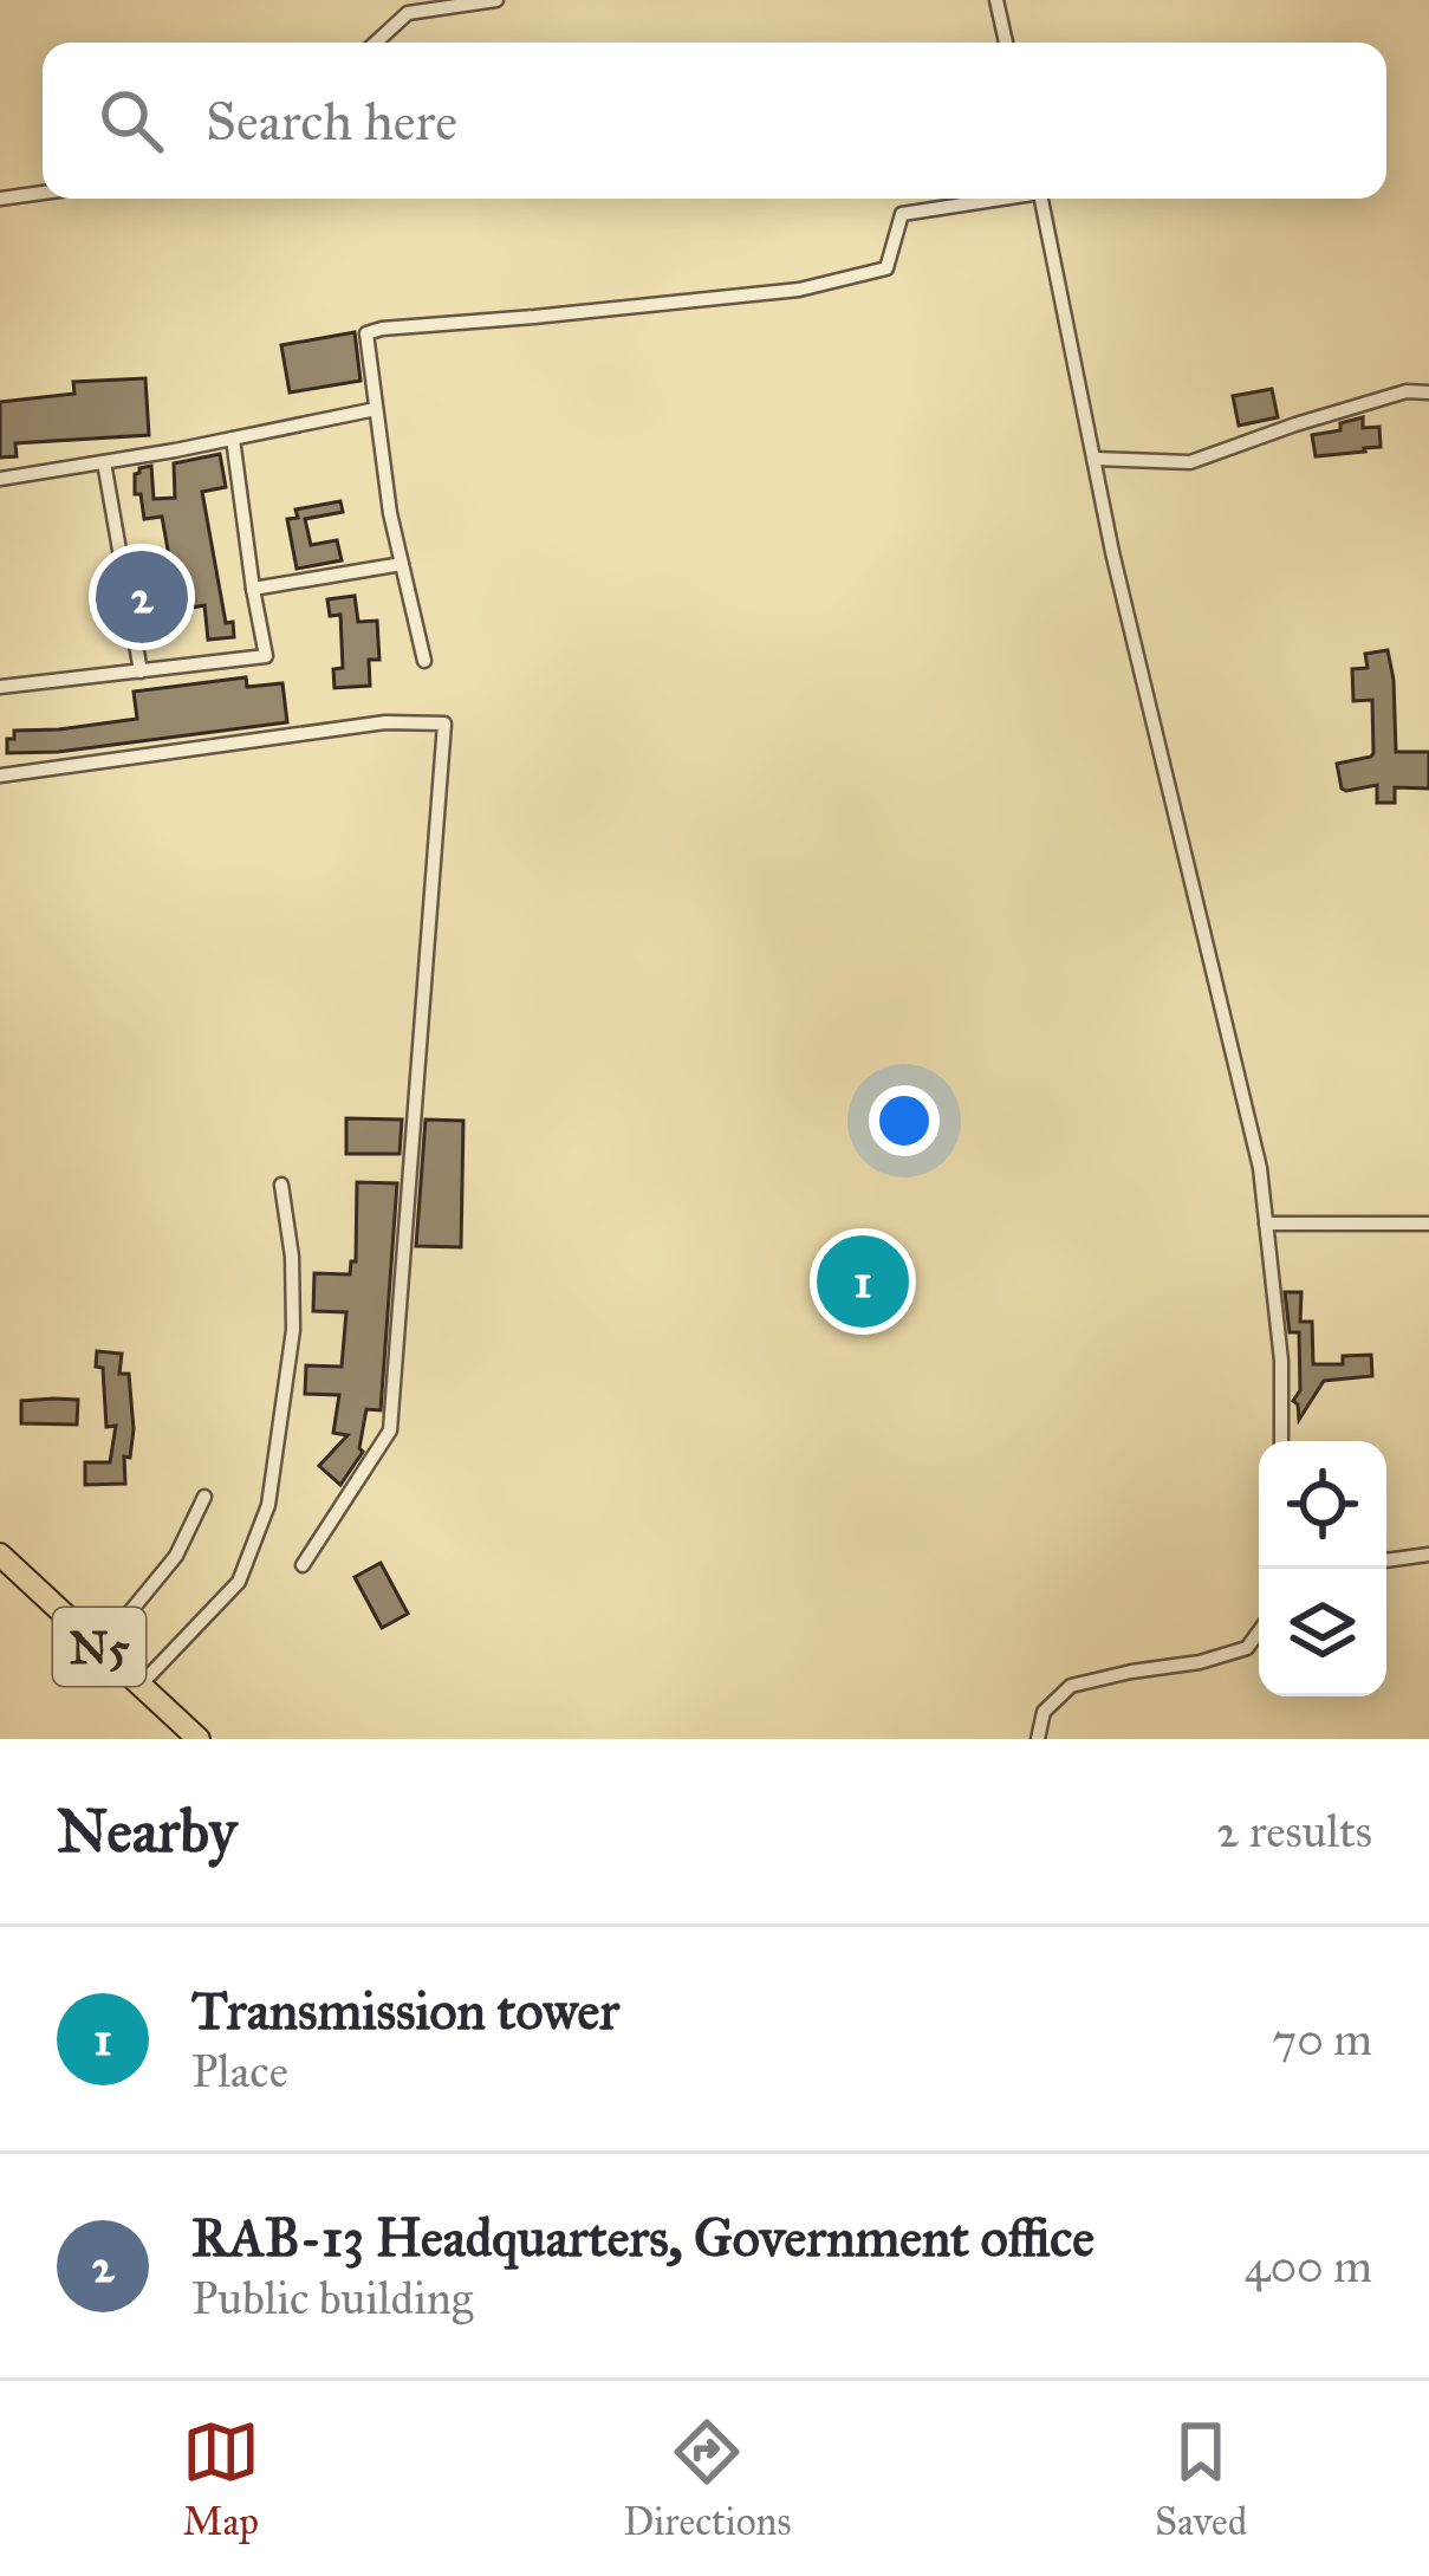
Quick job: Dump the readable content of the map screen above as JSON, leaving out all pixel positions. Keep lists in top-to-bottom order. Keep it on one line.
{"streets":{"highway":["N5"]},"page":{"search":"Search here","pins":["2","1"],"heading":["Nearby","2 results"],"list":[{"mark":"1","name":"Transmission tower","note":"Place","value":"70 m"},{"mark":"2","name":"RAB-13 Headquarters, Government office","note":"Public building","value":"400 m"}],"nav":["Map","Directions","Saved"]}}
